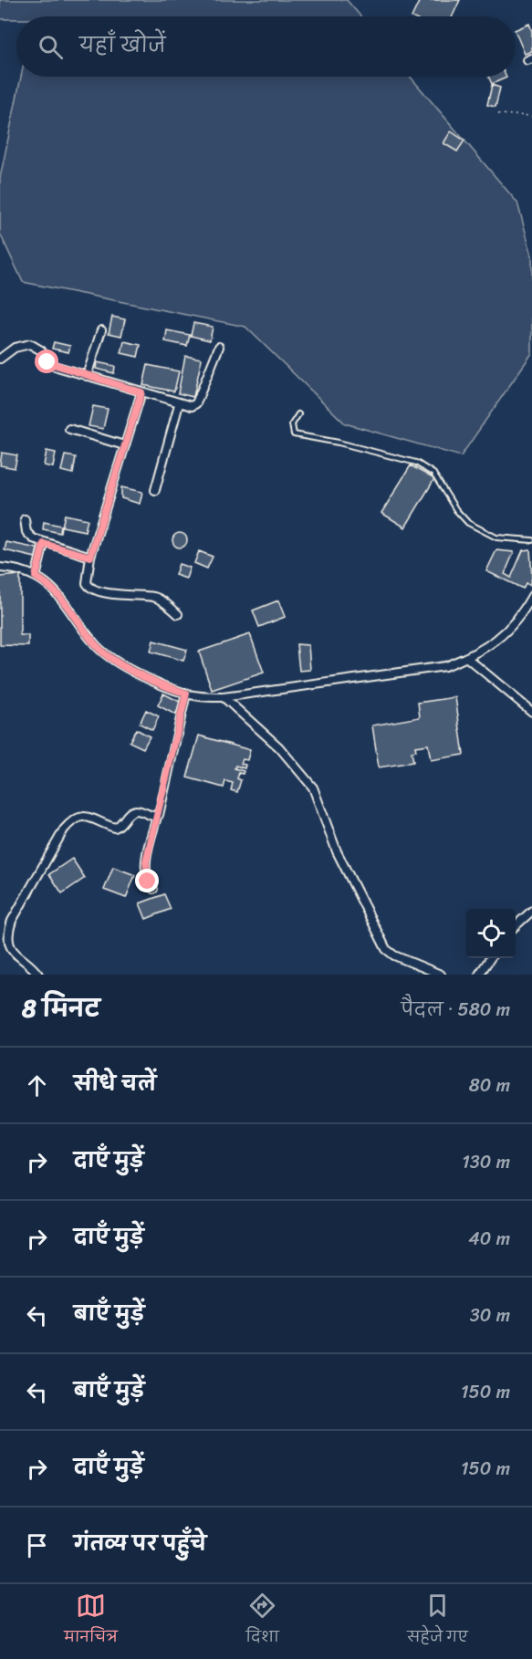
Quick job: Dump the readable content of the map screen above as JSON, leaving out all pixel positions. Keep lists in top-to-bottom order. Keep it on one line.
{"page":{"search":"यहाँ खोजें","heading":["8 मिनट","पैदल · 580 m"],"list":[["सीधे चलें","80 m"],["दाएँ मुड़ें","130 m"],["दाएँ मुड़ें","40 m"],["बाएँ मुड़ें","30 m"],["बाएँ मुड़ें","150 m"],["दाएँ मुड़ें","150 m"],"गंतव्य पर पहुँचे"],"nav":["मानचित्र","दिशा","सहेजे गए"]}}
